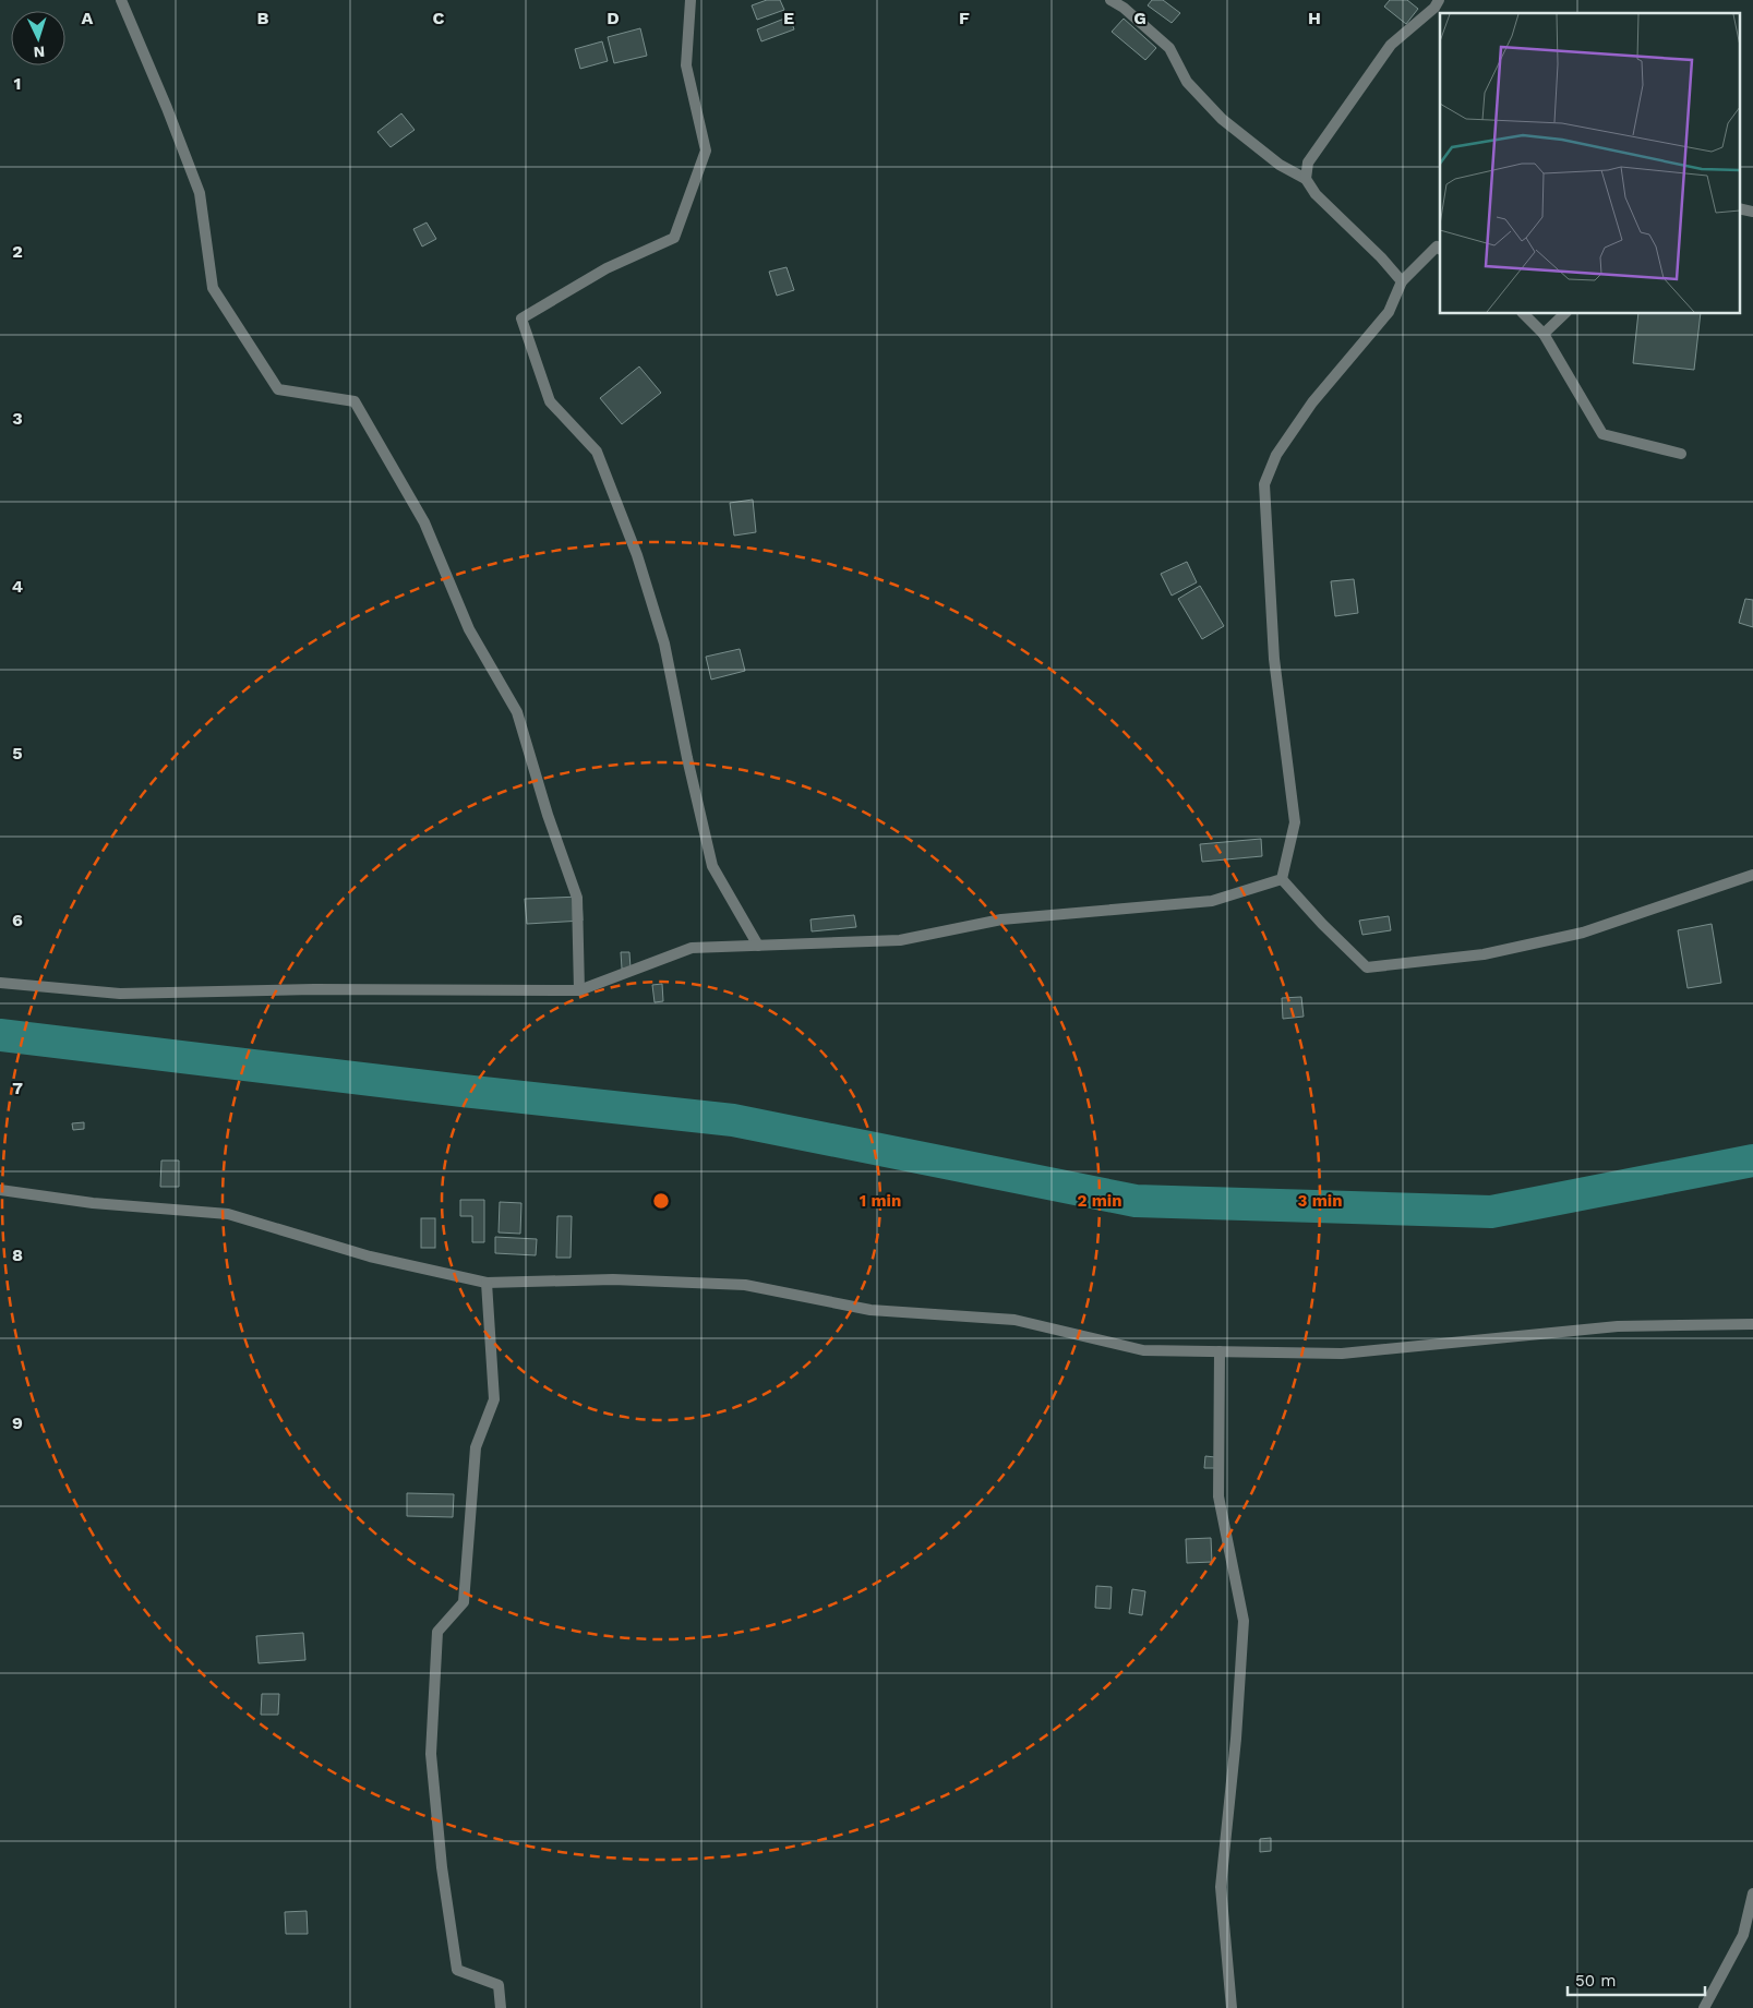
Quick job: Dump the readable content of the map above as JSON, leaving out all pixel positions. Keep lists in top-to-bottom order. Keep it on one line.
{"scale_bar":"50 m","north":"bottom","grid":{"columns":["A","B","C","D","E","F","G","H"],"rows":["1","2","3","4","5","6","7","8","9"]},"rings":["1 min","2 min","3 min"]}
